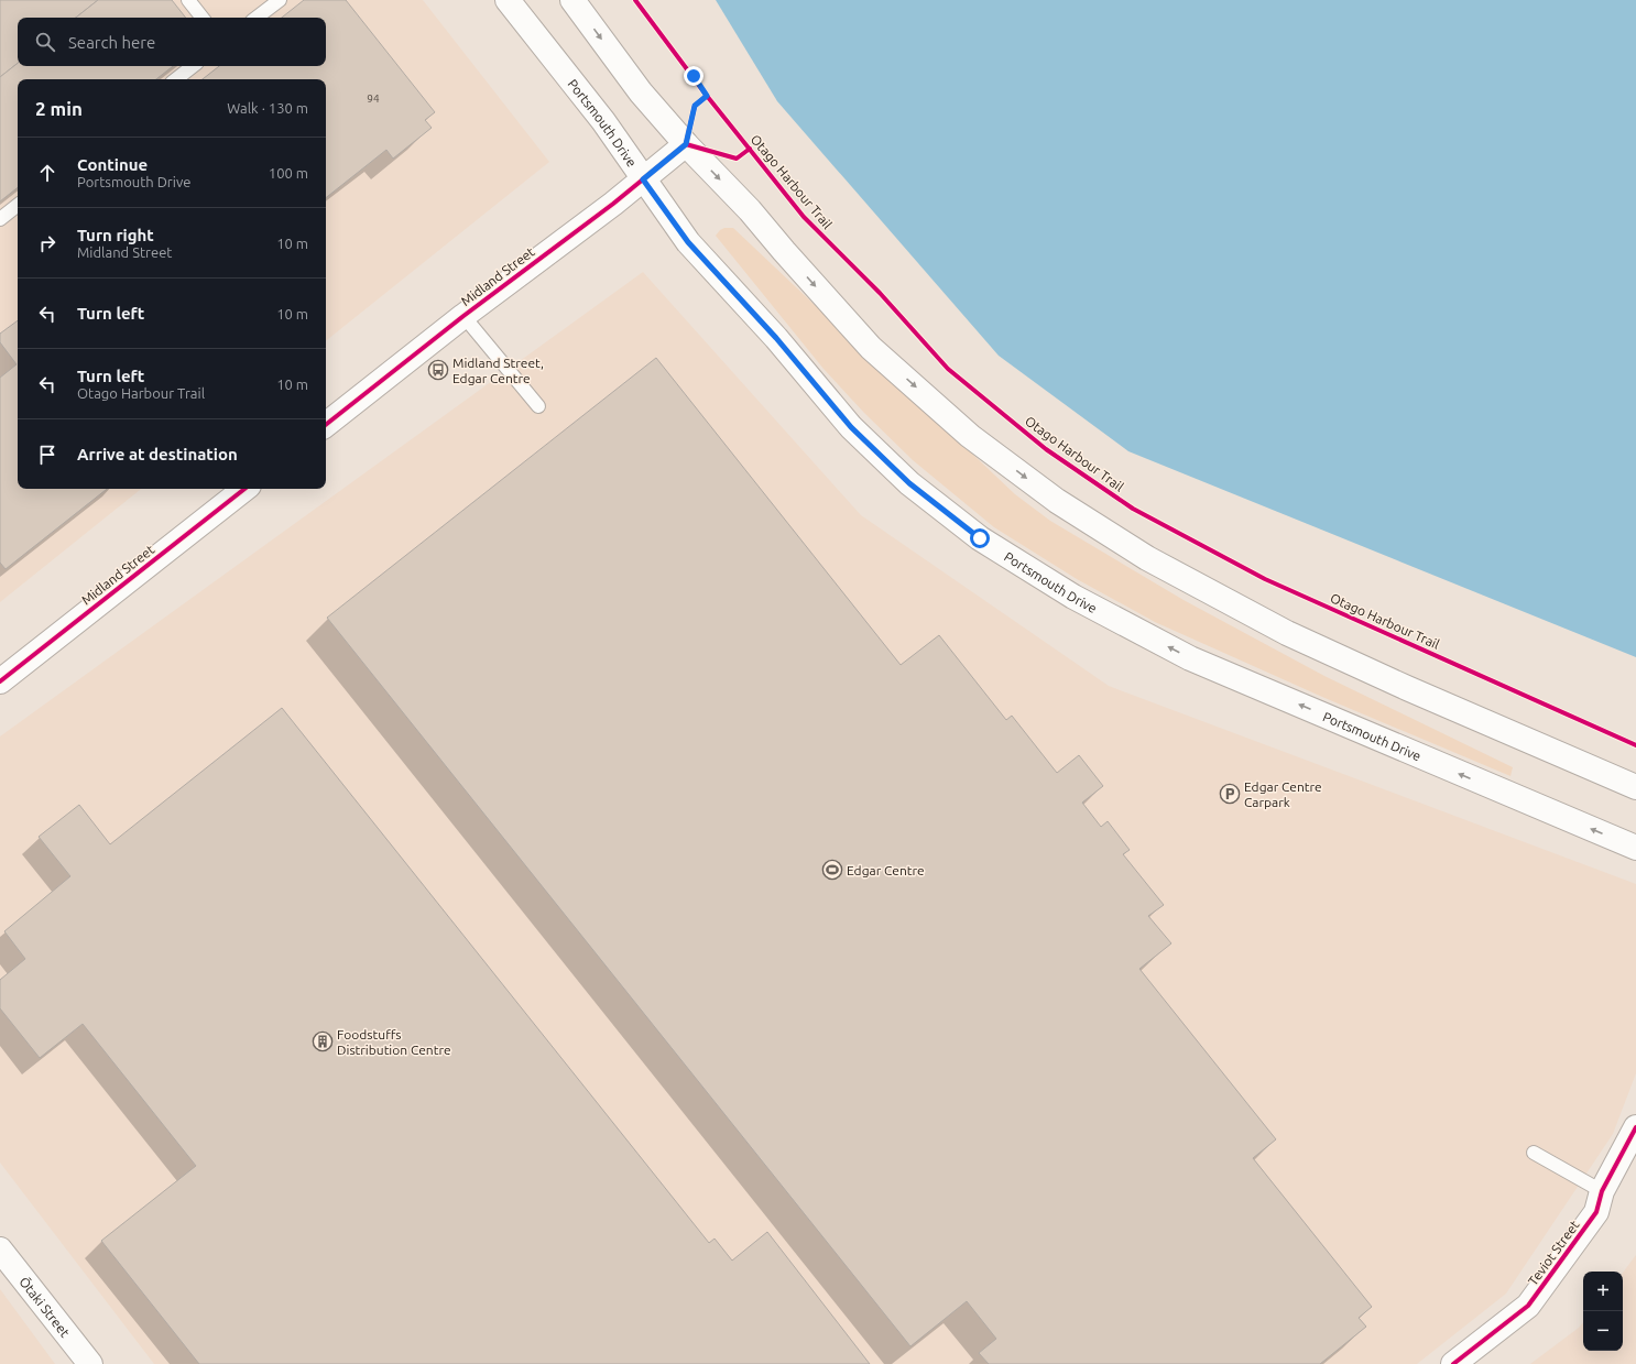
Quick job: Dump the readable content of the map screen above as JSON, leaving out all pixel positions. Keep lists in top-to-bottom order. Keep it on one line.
{"streets":{"main road":["Portsmouth Drive","Midland Street","Teviot Street","Ōtaki Street"],"cycle path":["Otago Harbour Trail"]},"crossings":[["Portsmouth Drive","Midland Street"]],"places":{"bus stop":["Midland Street, Edgar Centre"],"parking":["Edgar Centre Carpark"],"sports":["Edgar Centre"],"building":["Foodstuffs Distribution Centre"]},"house_numbers":["94"],"page":{"search":"Search here","heading":["2 min","Walk · 130 m"],"list":[["Continue","Portsmouth Drive","100 m"],["Turn right","Midland Street","10 m"],["Turn left","10 m"],["Turn left","Otago Harbour Trail","10 m"],"Arrive at destination"],"map_buttons":["+","−"]}}
